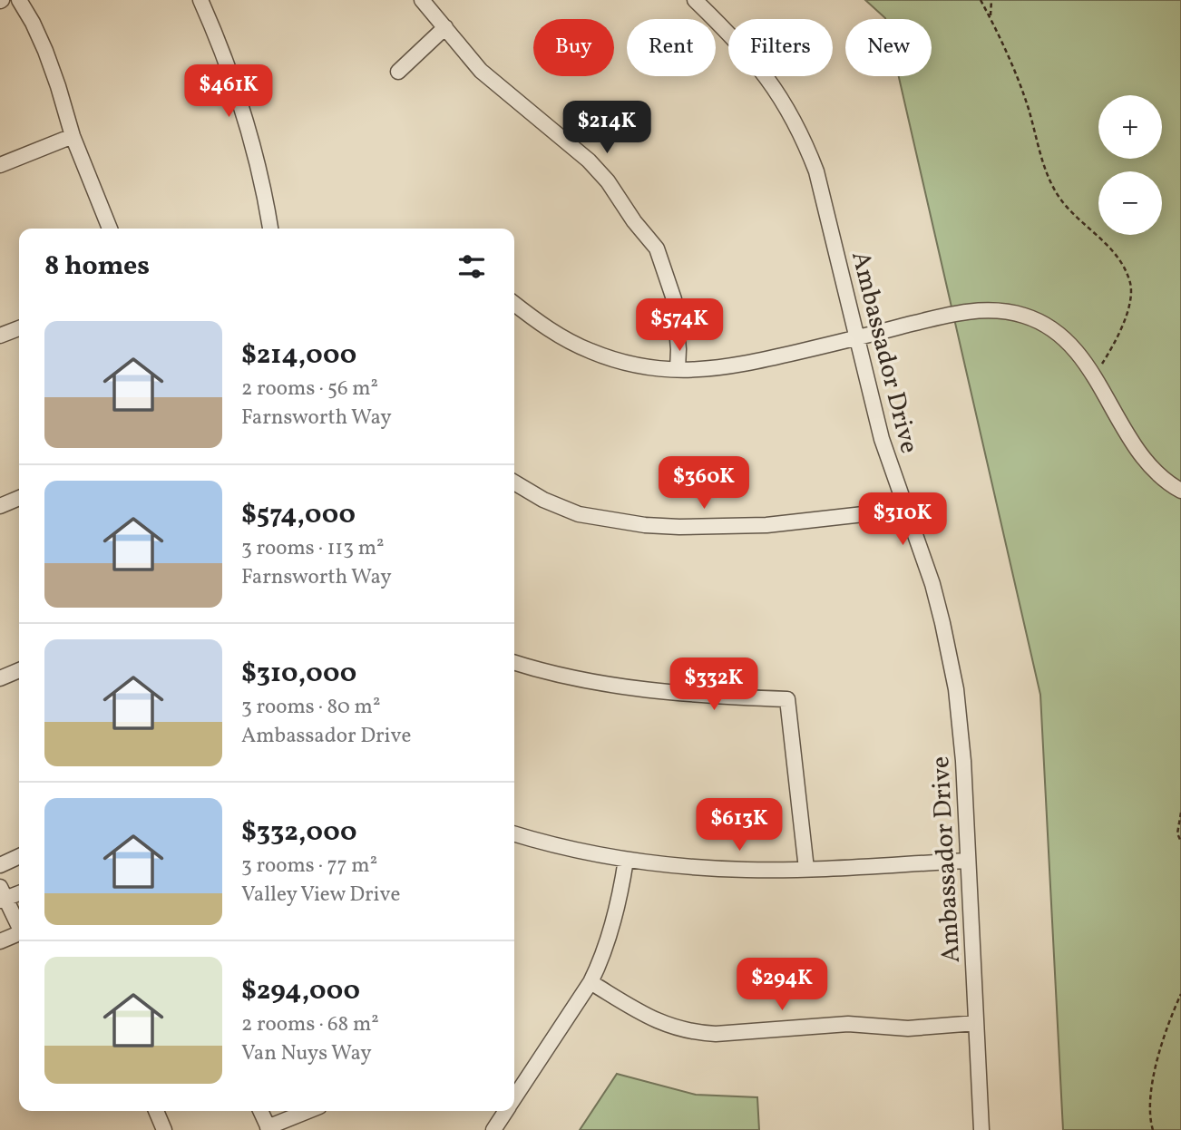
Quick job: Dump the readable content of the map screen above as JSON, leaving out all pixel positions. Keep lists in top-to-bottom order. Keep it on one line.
{"streets":{"street":["Ambassador Drive"]},"page":{"chip":["Buy","Rent","Filters","New"],"price":["$461K","$214K","$574K","$360K","$310K","$332K","$613K","$294K"],"map_buttons":["+","−"],"heading":"8 homes","list":[{"name":"$214,000","note":"2 rooms · 56 m² · Farnsworth Way"},{"name":"$574,000","note":"3 rooms · 113 m² · Farnsworth Way"},{"name":"$310,000","note":"3 rooms · 80 m² · Ambassador Drive"},{"name":"$332,000","note":"3 rooms · 77 m² · Valley View Drive"},{"name":"$294,000","note":"2 rooms · 68 m² · Van Nuys Way"}]}}
